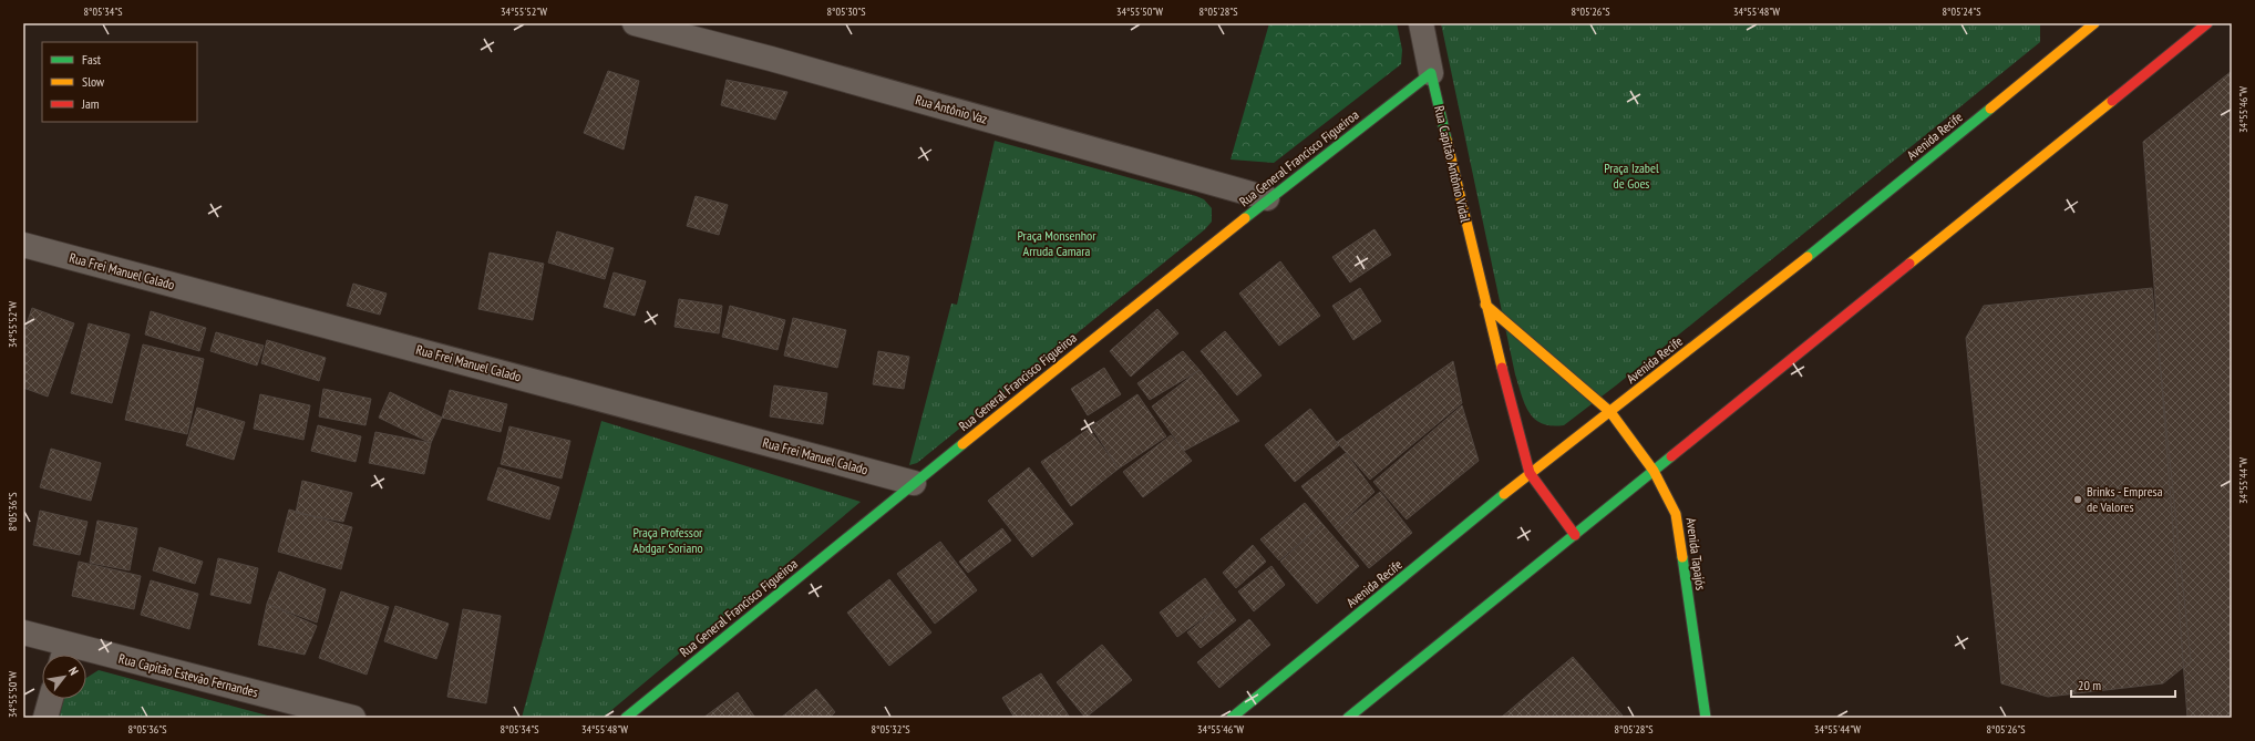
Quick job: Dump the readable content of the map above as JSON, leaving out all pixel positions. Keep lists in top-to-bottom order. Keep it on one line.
{"streets":{"main road":["Avenida Recife","Rua General Francisco Figueiroa","Rua Capitão Antônio Vidal","Avenida Tapajós"],"street":["Rua Antônio Vaz","Rua Frei Manuel Calado","Rua Capitão Estevão Fernandes"]},"crossings":[["Rua Antônio Vaz","Rua General Francisco Figueiroa"],["Avenida Recife","Rua Capitão Antônio Vidal"],["Avenida Recife","Avenida Tapajós"],["Rua General Francisco Figueiroa","Rua Capitão Antônio Vidal"],["Rua General Francisco Figueiroa","Rua Frei Manuel Calado"]],"parks":["Praça Izabel de Goes","Praça Monsenhor Arruda Camara","Praça Professor Abdgar Soriano"],"places":["Brinks - Empresa de Valores"],"legend":["Fast","Slow","Jam"],"scale_bar":"20 m","north":"top right","coordinates":["8°05'34\"S","34°55'52\"W","8°05'30\"S","34°55'50\"W","8°05'28\"S","8°05'26\"S","34°55'48\"W","8°05'24\"S","34°55'46\"W","34°55'44\"W","8°05'36\"S","8°05'32\"S"]}
